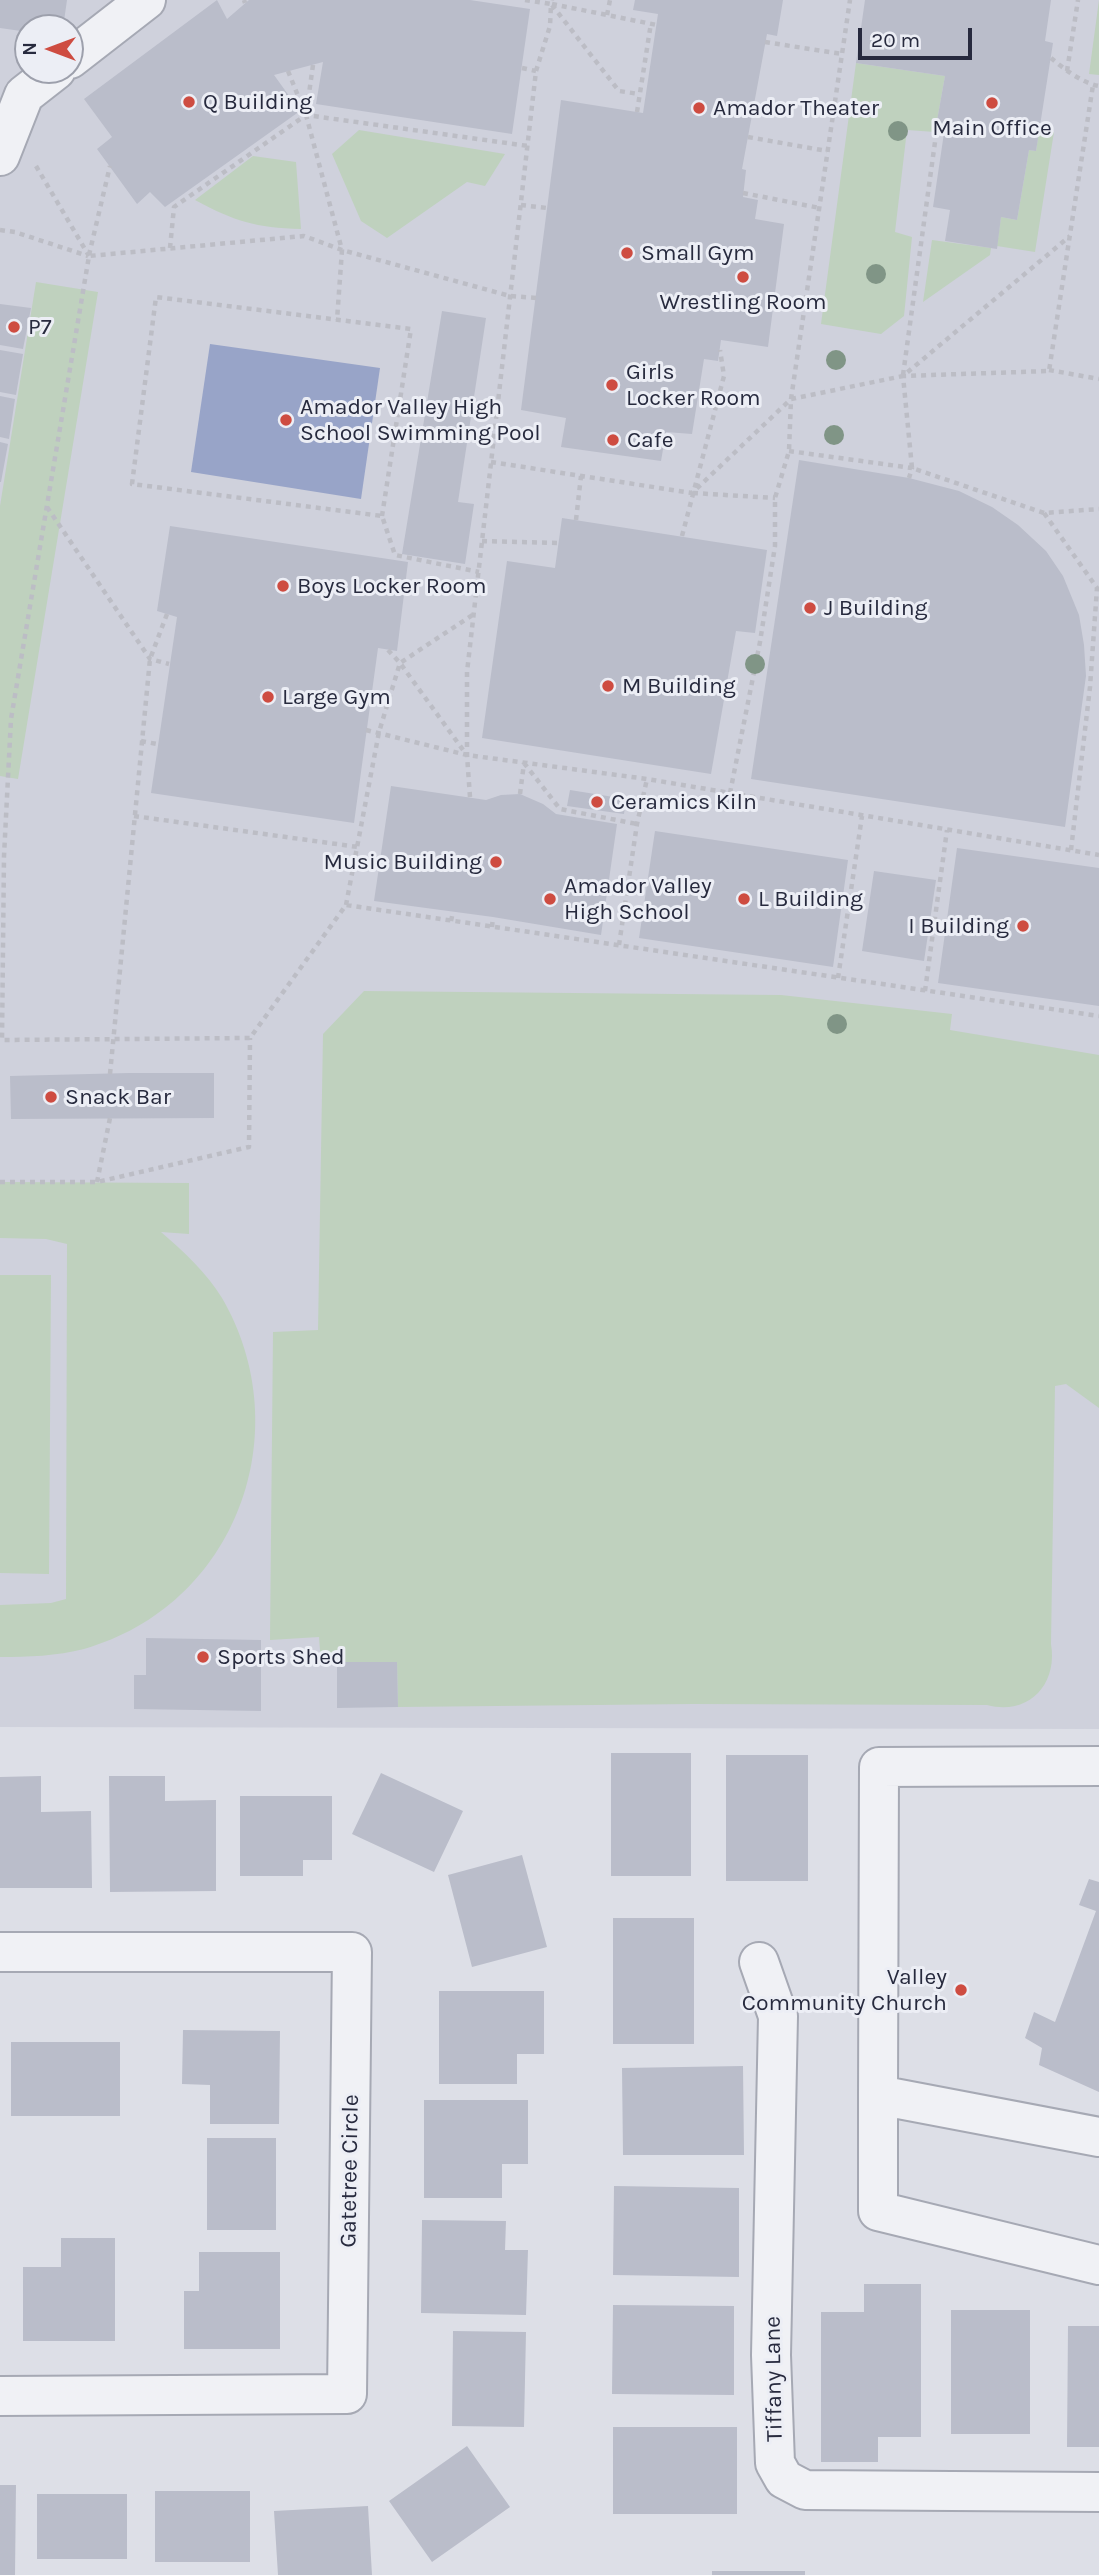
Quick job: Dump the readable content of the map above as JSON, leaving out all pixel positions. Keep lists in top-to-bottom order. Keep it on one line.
{"streets":{"street":["Gatetree Circle","Tiffany Lane"]},"places":["Q Building","Main Office","Amador Theater","Small Gym","Wrestling Room","P7","Girls Locker Room","Amador Valley High School Swimming Pool","Cafe","Boys Locker Room","J Building","M Building","Large Gym","Ceramics Kiln","Music Building","Amador Valley High School","L Building","I Building","Snack Bar","Sports Shed","Valley Community Church"],"scale_bar":"20 m","north":"left"}
